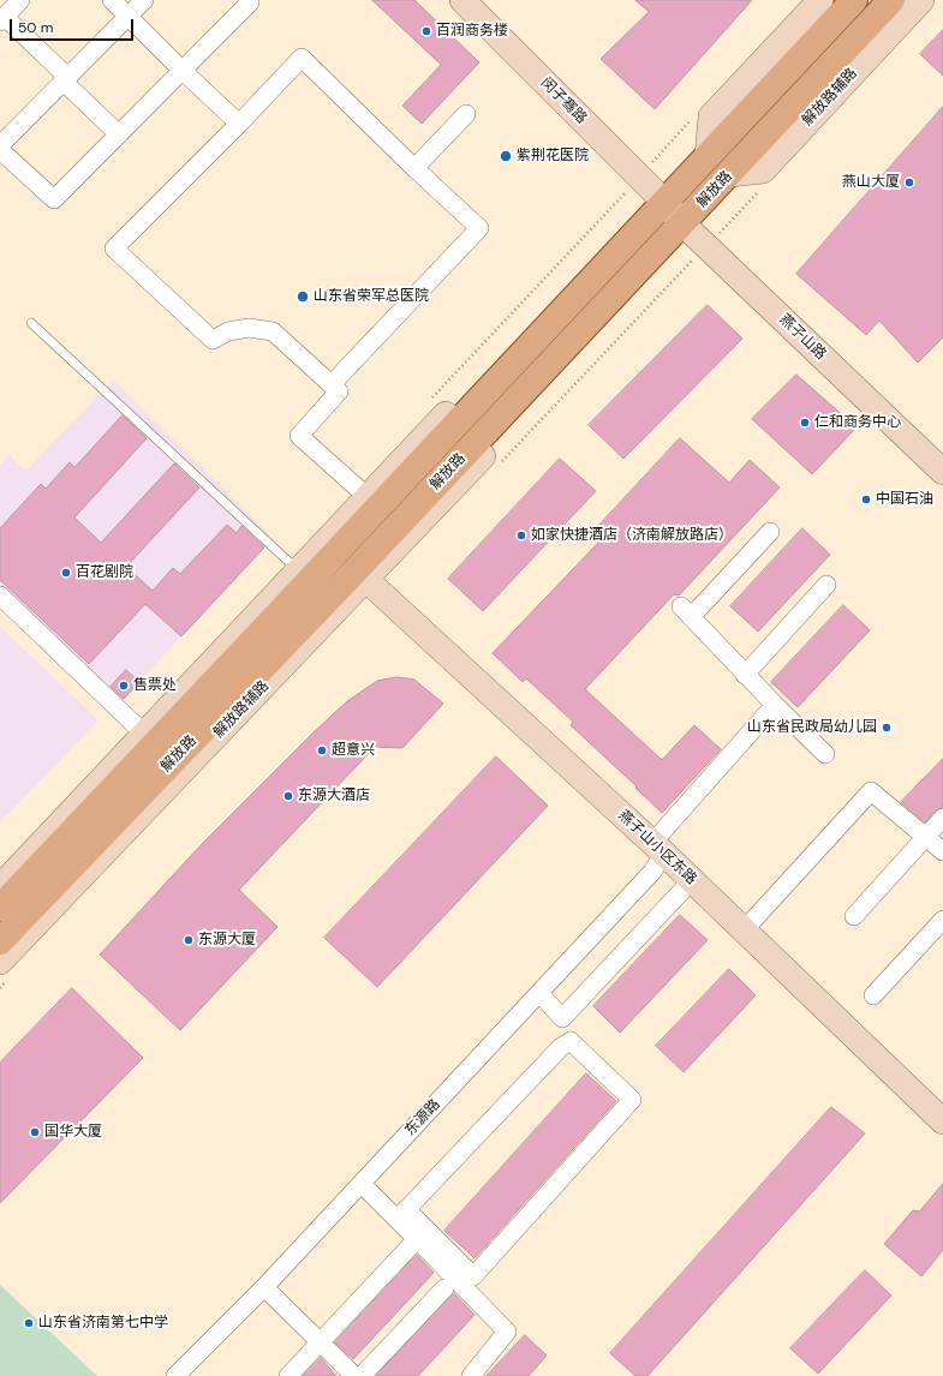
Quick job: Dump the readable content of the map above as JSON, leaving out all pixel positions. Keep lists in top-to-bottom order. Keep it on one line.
{"streets":{"main road":["解放路"],"street":["解放路辅路","闵子骞路","燕子山路","燕子山小区东路","东源路"]},"crossings":[["解放路辅路","解放路"],["解放路辅路","燕子山小区东路"],["闵子骞路","解放路"],["闵子骞路","燕子山路"],["解放路","燕子山路"],["燕子山小区东路","东源路"]],"places":["百润商务楼","紫荆花医院","燕山大厦","山东省荣军总医院","仁和商务中心","中国石油","如家快捷酒店（济南解放路店）","百花剧院","售票处","山东省民政局幼儿园","超意兴","东源大酒店","东源大厦","国华大厦","山东省济南第七中学"],"scale_bar":"50 m"}
